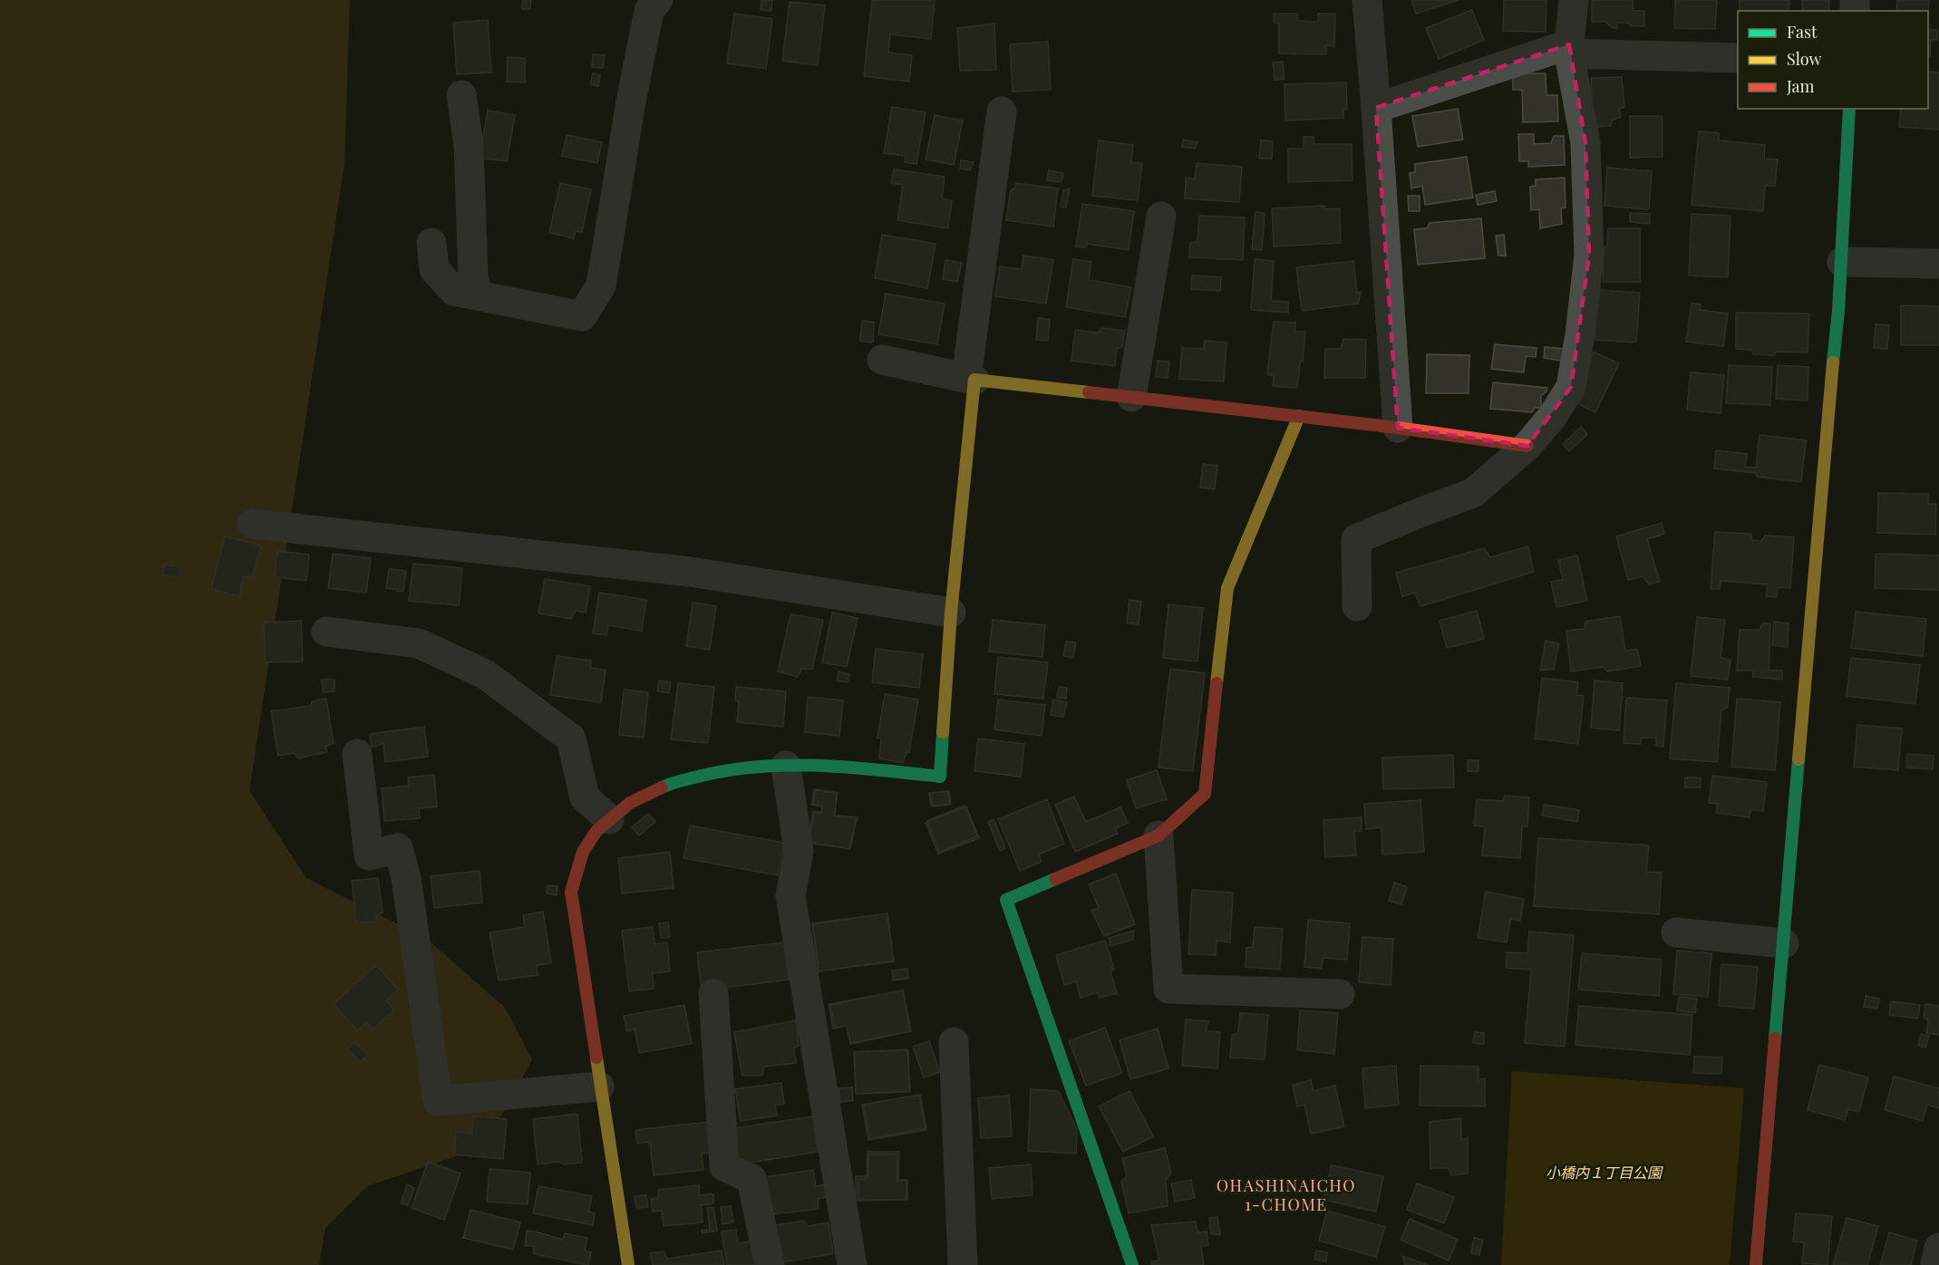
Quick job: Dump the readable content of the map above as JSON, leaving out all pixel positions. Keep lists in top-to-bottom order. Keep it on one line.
{"districts":["OHASHINAICHO 1-CHOME"],"parks":["小橋内１丁目公園"],"legend":["Fast","Slow","Jam"]}
